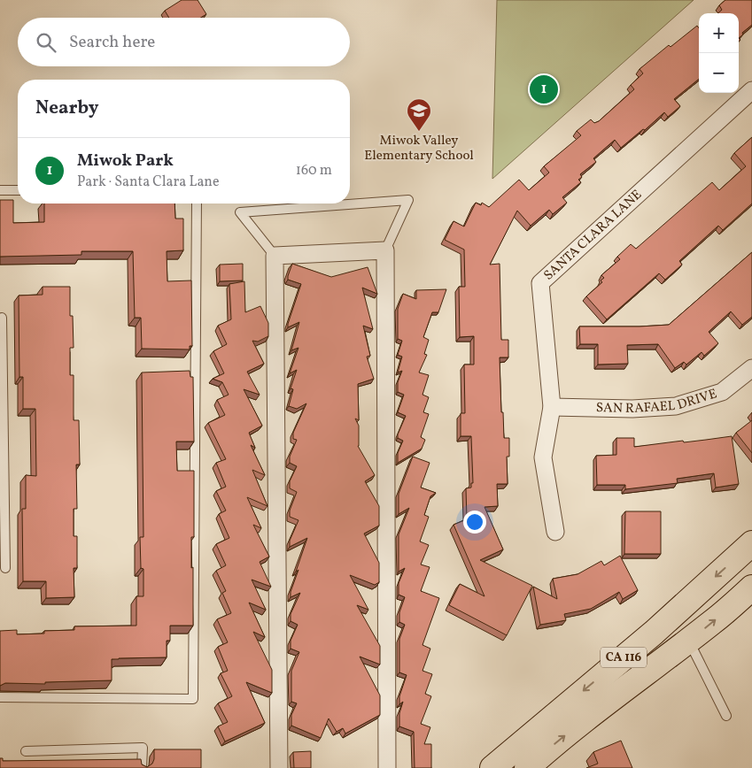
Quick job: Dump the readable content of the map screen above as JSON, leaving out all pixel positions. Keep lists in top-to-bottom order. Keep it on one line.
{"streets":{"main road":["CA 116"],"street":["SANTA CLARA LANE","SAN RAFAEL DRIVE"]},"crossings":[["SANTA CLARA LANE","SAN RAFAEL DRIVE"]],"places":{"school or university":["Miwok Valley Elementary School"]},"page":{"map_buttons":["+","−"],"search":"Search here","pins":"1","heading":"Nearby","list":[{"mark":"1","name":"Miwok Park","note":"Park · Santa Clara Lane","value":"160 m"}]}}
